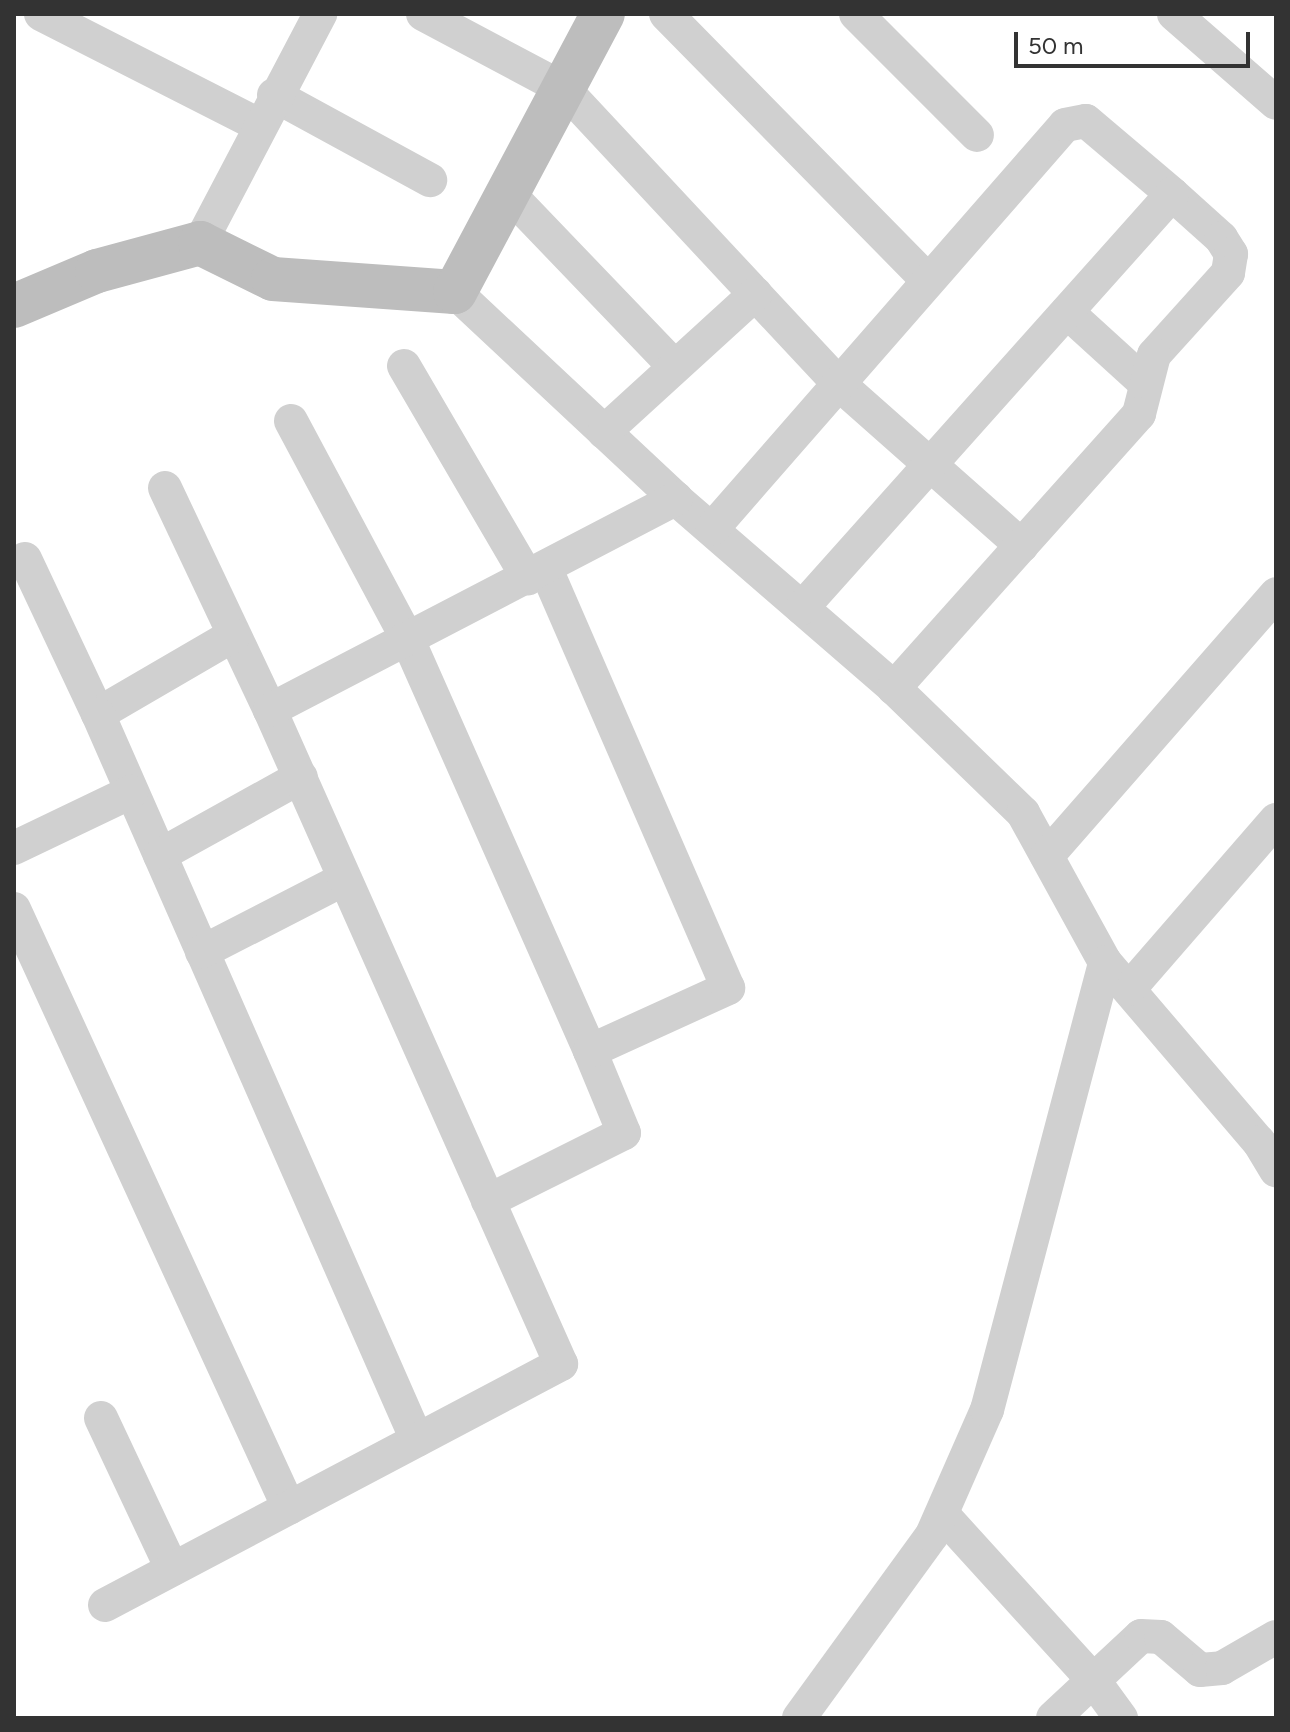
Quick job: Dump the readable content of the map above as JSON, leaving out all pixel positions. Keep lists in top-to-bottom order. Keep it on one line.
{"scale_bar":"50 m"}
